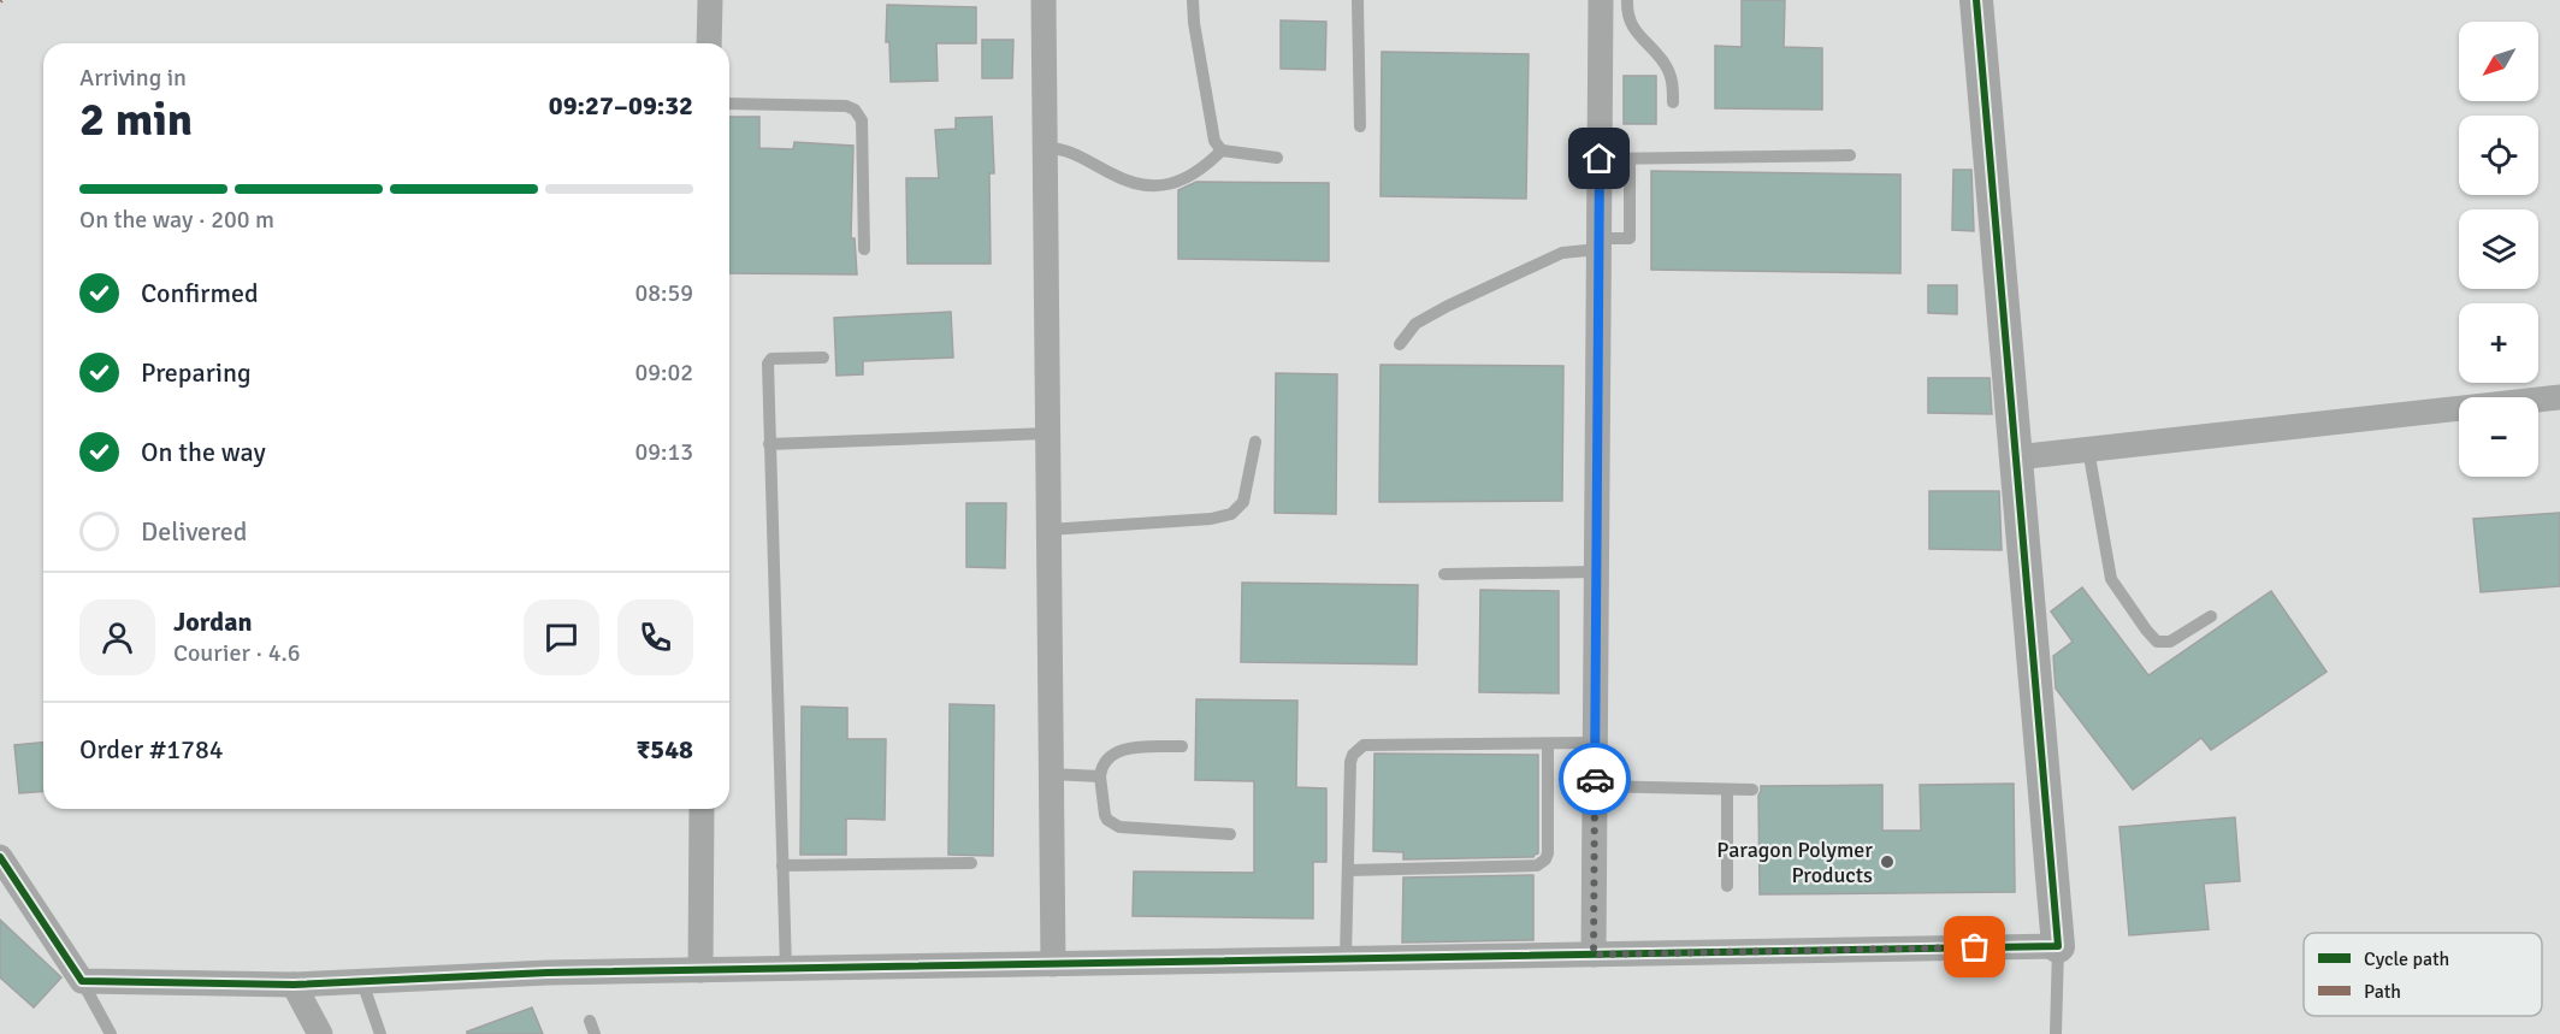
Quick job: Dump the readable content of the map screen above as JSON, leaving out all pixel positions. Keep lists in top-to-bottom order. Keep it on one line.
{"places":["Paragon Polymer Products"],"legend":["Cycle path","Path"],"north":"bottom left","page":{"map_buttons":["+","−"],"heading":["2 min","Arriving in","09:27–09:32"],"panel":["Jordan","Courier · 4.6","Order #1784","₹548"],"bar":"On the way · 200 m","list":[["Confirmed","08:59"],["Preparing","09:02"],["On the way","09:13"],"Delivered"]}}
